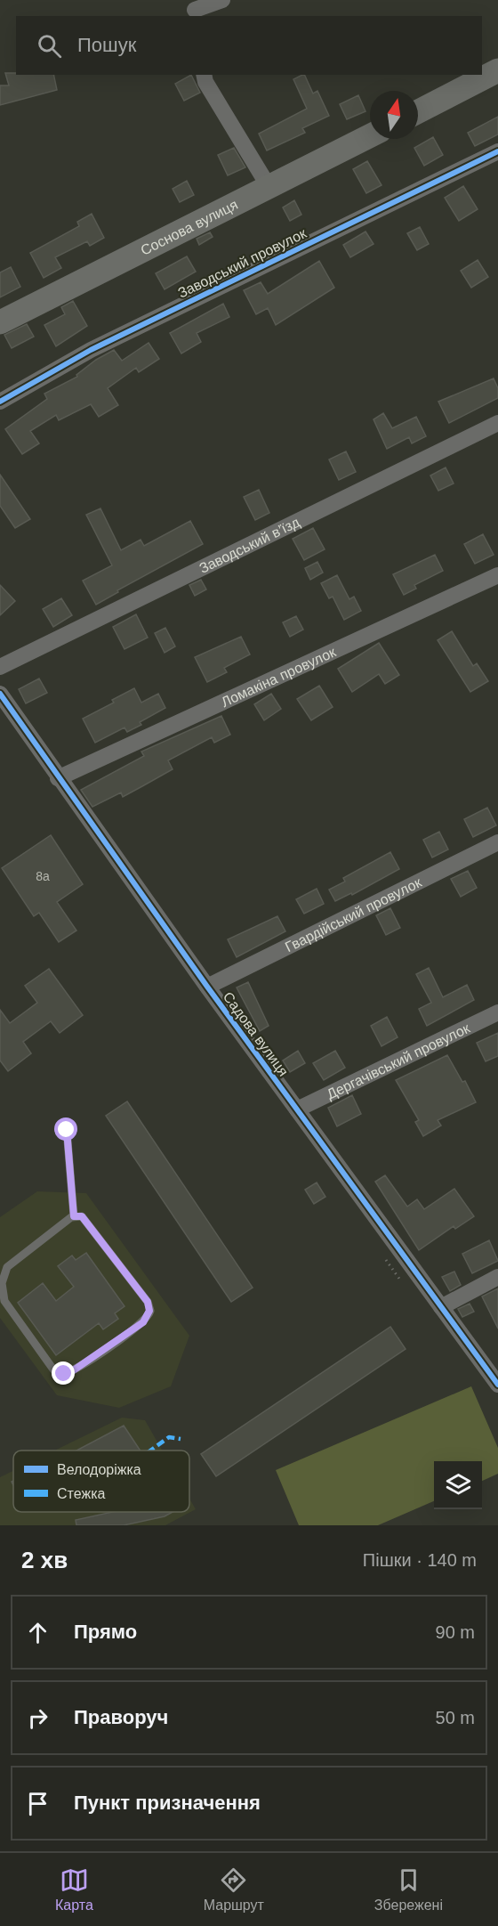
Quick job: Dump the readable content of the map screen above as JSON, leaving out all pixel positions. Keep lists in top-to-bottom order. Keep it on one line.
{"streets":{"street":["Соснова вулиця","Заводський провулок","Заводський в’їзд","Ломакіна провулок","Гвардійський провулок","Садова вулиця","Дергачівський провулок"]},"crossings":[["Ломакіна провулок","Садова вулиця"],["Гвардійський провулок","Садова вулиця"],["Садова вулиця","Дергачівський провулок"]],"house_numbers":["8а"],"legend":["Велодоріжка","Стежка"],"north":"top","page":{"search":"Пошук","heading":["2 хв","Пішки · 140 m"],"list":[["Прямо","90 m"],["Праворуч","50 m"],"Пункт призначення"],"nav":["Карта","Маршрут","Збережені"]}}
